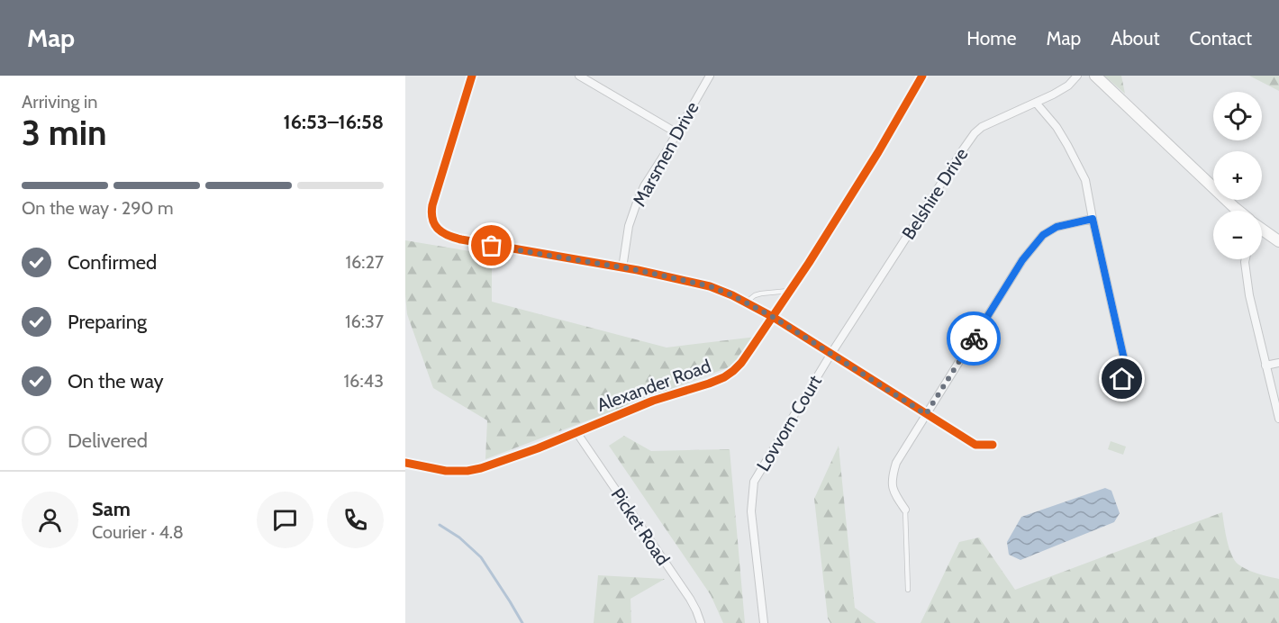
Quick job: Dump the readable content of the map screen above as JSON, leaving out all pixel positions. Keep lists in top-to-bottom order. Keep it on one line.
{"streets":{"street":["Marsmen Drive","Belshire Drive","Alexander Road","Lovvorn Court","Picket Road"]},"crossings":[["Belshire Drive","Lovvorn Court"],["Alexander Road","Picket Road"]],"page":{"header":"Map","nav":["Home","Map","About","Contact"],"heading":["3 min","Arriving in","16:53–16:58"],"panel":["Sam","Courier · 4.8"],"map_buttons":["+","−"],"bar":"On the way · 290 m","list":[["Confirmed","16:27"],["Preparing","16:37"],["On the way","16:43"],"Delivered"]}}
